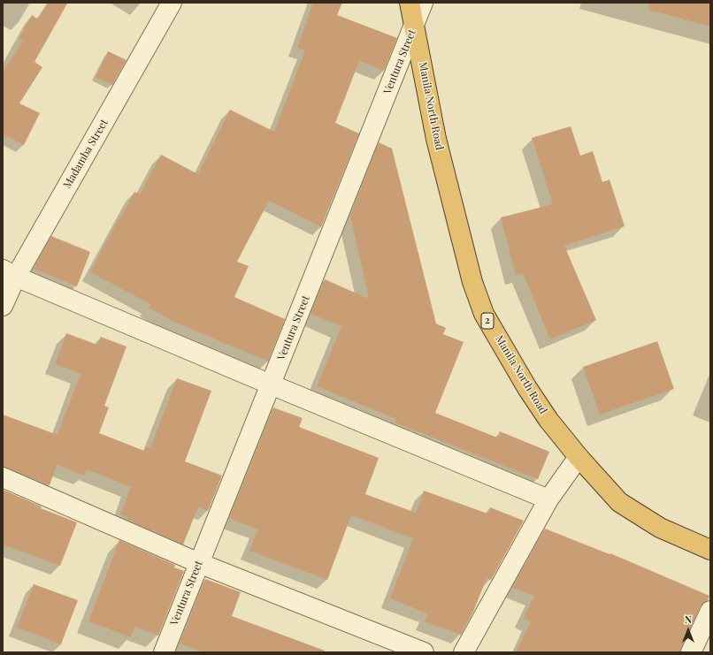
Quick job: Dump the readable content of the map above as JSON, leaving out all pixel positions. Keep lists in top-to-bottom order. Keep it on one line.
{"streets":{"highway":["Manila North Road","2"],"street":["Ventura Street","Madamba Street"]},"crossings":[["Ventura Street","Manila North Road"]],"north":"top"}
